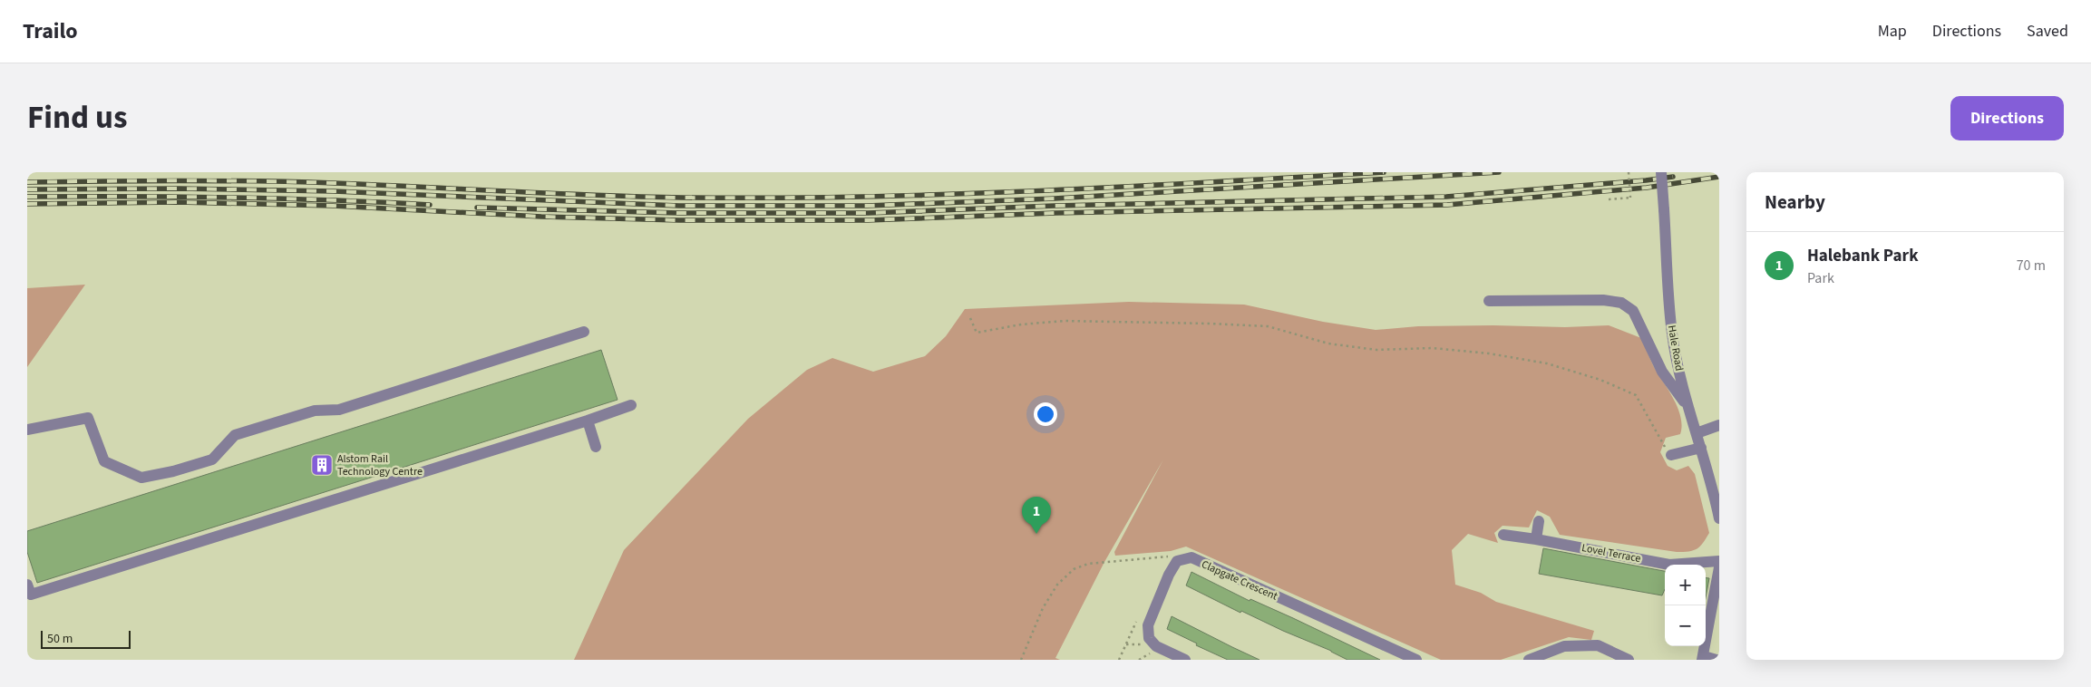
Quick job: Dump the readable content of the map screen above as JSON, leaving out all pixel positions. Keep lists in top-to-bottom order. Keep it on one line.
{"streets":{"street":["Hale Road","Lovel Terrace","Clapgate Crescent"]},"places":{"building":["Alstom Rail Technology Centre"]},"scale_bar":"50 m","page":{"header":"Trailo","nav":["Map","Directions","Saved"],"title":"Find us","buttons":"Directions","heading":"Nearby","list":[{"mark":"1","name":"Halebank Park","note":"Park","value":"70 m"}],"pins":"1","map_buttons":["+","−"],"scale":"50 m"}}
